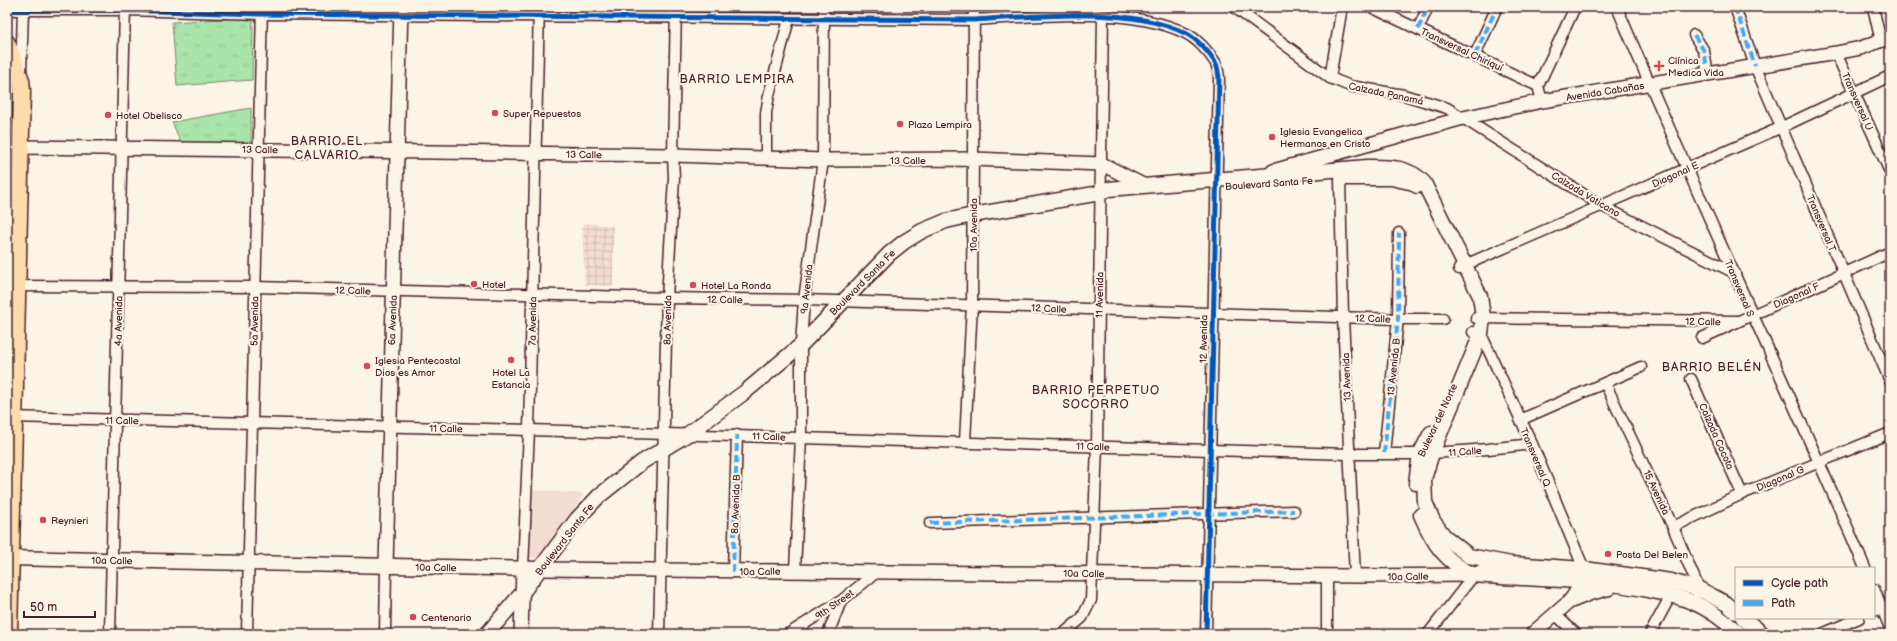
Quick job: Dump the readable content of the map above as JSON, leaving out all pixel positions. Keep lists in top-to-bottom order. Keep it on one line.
{"streets":{"main road":["Boulevard Santa Fe","Bulevar del Norte","10a Calle"],"street":["Transversal Chiriquí","Avenida Cabañas","Calzada Panamá","Transversal U","13 Calle","Diagonal E","Calzada Vaticano","Transversal T","10a Avenida","Transversal S","9a Avenida","12 Calle","11 Avenida","Diagonal F","6a Avenida","8a Avenida","4a Avenida","5a Avenida","7a Avenida","12 Avenida","13 Avenida B","13 Avenida","11 Calle","Calzada Cocota","Transversal Q","Diagonal G","15 Avenida","8a Avenida B","9th Street"]},"crossings":[["Avenida Cabañas","Calzada Panamá"],["Avenida Cabañas","Transversal U"],["Avenida Cabañas","Boulevard Santa Fe"],["Avenida Cabañas","Calzada Vaticano"],["Avenida Cabañas","Transversal T"],["Avenida Cabañas","Transversal S"],["Calzada Panamá","Calzada Vaticano"],["Transversal U","Diagonal E"],["13 Calle","Boulevard Santa Fe"],["13 Calle","10a Avenida"],["13 Calle","9a Avenida"],["13 Calle","11 Avenida"],["13 Calle","6a Avenida"],["13 Calle","8a Avenida"],["13 Calle","4a Avenida"],["13 Calle","5a Avenida"],["13 Calle","7a Avenida"],["Diagonal E","Calzada Vaticano"],["Diagonal E","Transversal T"],["Diagonal E","Transversal S"],["Boulevard Santa Fe","10a Avenida"],["Boulevard Santa Fe","9a Avenida"],["Boulevard Santa Fe","12 Calle"],["Boulevard Santa Fe","11 Avenida"],["Boulevard Santa Fe","8a Avenida"],["Boulevard Santa Fe","7a Avenida"],["Boulevard Santa Fe","12 Avenida"],["Boulevard Santa Fe","13 Avenida"],["Boulevard Santa Fe","11 Calle"],["Boulevard Santa Fe","10a Calle"],["Calzada Vaticano","Transversal S"],["Transversal T","Diagonal F"],["10a Avenida","12 Calle"],["10a Avenida","12 Avenida"],["10a Avenida","11 Calle"],["Transversal S","Diagonal F"],["Transversal S","Diagonal G"],["9a Avenida","12 Calle"],["9a Avenida","12 Avenida"],["9a Avenida","11 Calle"],["9a Avenida","10a Calle"],["12 Calle","11 Avenida"],["12 Calle","Diagonal F"],["12 Calle","6a Avenida"],["12 Calle","8a Avenida"],["12 Calle","4a Avenida"],["12 Calle","5a Avenida"],["12 Calle","7a Avenida"],["12 Calle","12 Avenida"],["12 Calle","13 Avenida B"],["12 Calle","13 Avenida"],["12 Calle","Bulevar del Norte"],["12 Calle","Transversal Q"],["11 Avenida","12 Avenida"],["11 Avenida","11 Calle"],["11 Avenida","10a Calle"],["6a Avenida","12 Avenida"],["6a Avenida","11 Calle"],["6a Avenida","10a Calle"],["8a Avenida","12 Avenida"],["8a Avenida","11 Calle"],["8a Avenida","10a Calle"],["4a Avenida","12 Avenida"],["4a Avenida","11 Calle"],["4a Avenida","10a Calle"],["5a Avenida","12 Avenida"],["5a Avenida","11 Calle"],["5a Avenida","10a Calle"],["7a Avenida","12 Avenida"],["7a Avenida","11 Calle"],["7a Avenida","10a Calle"],["12 Avenida","11 Calle"],["12 Avenida","10a Calle"],["13 Avenida B","11 Calle"],["13 Avenida","11 Calle"],["13 Avenida","10a Calle"],["11 Calle","Bulevar del Norte"],["11 Calle","Transversal Q"],["11 Calle","8a Avenida B"],["Bulevar del Norte","Transversal Q"],["Bulevar del Norte","15 Avenida"],["Bulevar del Norte","10a Calle"],["Calzada Cocota","Diagonal G"],["Diagonal G","15 Avenida"],["8a Avenida B","10a Calle"],["10a Calle","9th Street"]],"districts":["BARRIO LEMPIRA","BARRIO EL CALVARIO","BARRIO BELÉN","BARRIO PERPETUO SOCORRO"],"places":{"health":["Clínica Medica Vida"],"other":["Super Repuestos","Hotel Obelisco","Plaza Lempira","Iglesia Evangelica Hermanos en Cristo","Hotel","Hotel La Ronda","Hotel La Estancia","Iglesia Pentecostal Dios es Amor","Reynieri","Posta Del Belen","Centenario"]},"legend":["Cycle path","Path"],"scale_bar":"50 m"}
